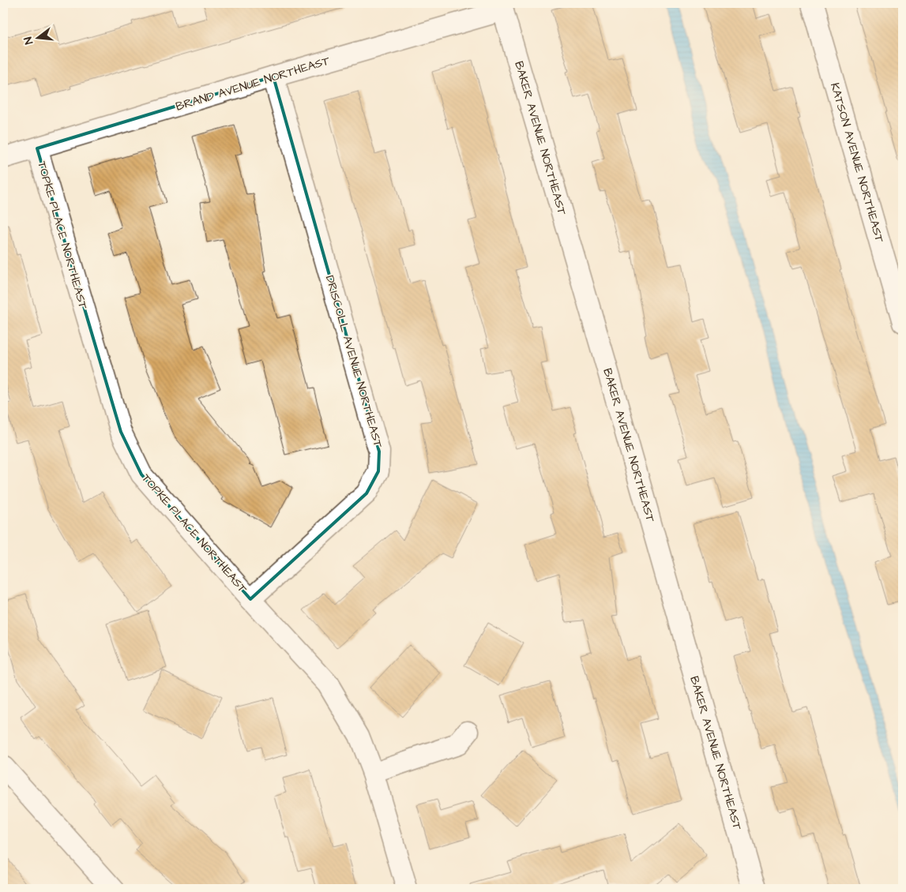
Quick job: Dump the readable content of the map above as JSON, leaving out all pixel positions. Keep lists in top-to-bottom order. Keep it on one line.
{"streets":{"street":["BRAND AVENUE NORTHEAST","BAKER AVENUE NORTHEAST","KATSON AVENUE NORTHEAST","TOPKE PLACE NORTHEAST","DRISCOLL AVENUE NORTHEAST"]},"crossings":[["BRAND AVENUE NORTHEAST","BAKER AVENUE NORTHEAST"],["BRAND AVENUE NORTHEAST","TOPKE PLACE NORTHEAST"],["BRAND AVENUE NORTHEAST","DRISCOLL AVENUE NORTHEAST"],["TOPKE PLACE NORTHEAST","DRISCOLL AVENUE NORTHEAST"]],"north":"left"}
